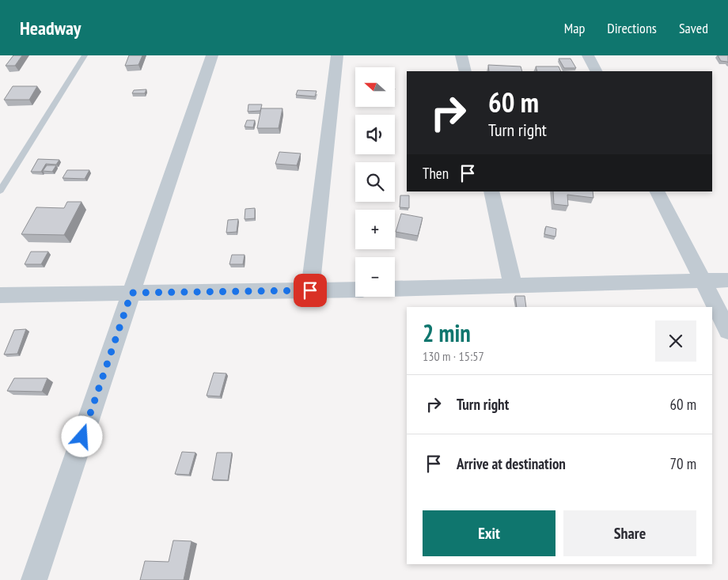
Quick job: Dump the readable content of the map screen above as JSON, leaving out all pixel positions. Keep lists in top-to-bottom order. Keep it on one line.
{"north":"left","page":{"header":"Headway","nav":["Map","Directions","Saved"],"map_buttons":["+","−"],"turn":["60 m","Turn right"],"then":"Then","heading":["2 min","130 m · 15:57"],"list":[{"name":"Turn right","value":"60 m"},{"name":"Arrive at destination","value":"70 m"}],"buttons":["Exit","Share"]}}
